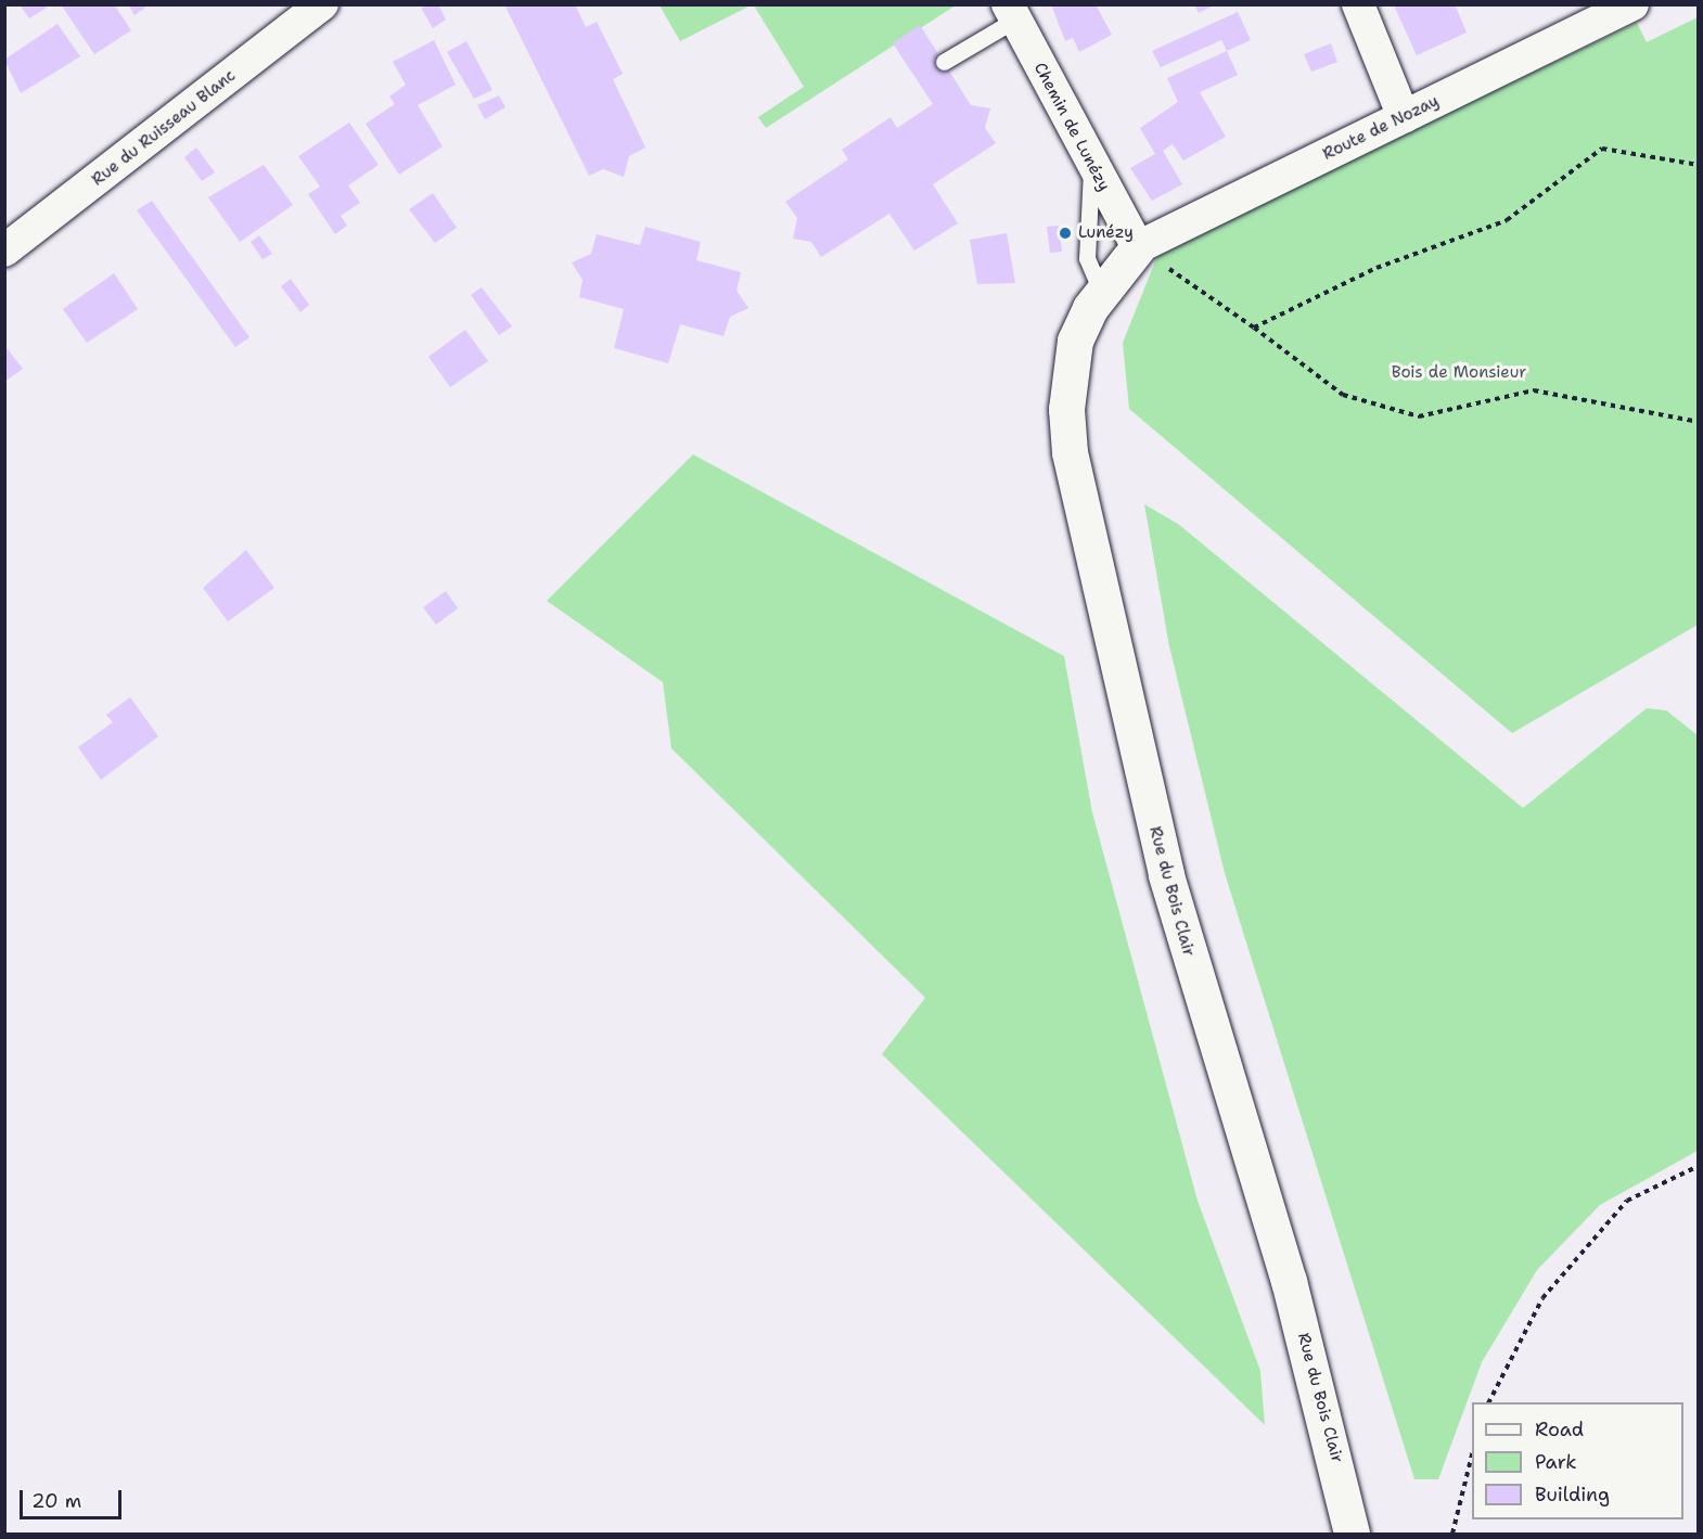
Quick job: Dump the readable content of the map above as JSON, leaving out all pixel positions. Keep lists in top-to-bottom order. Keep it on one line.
{"streets":{"street":["Chemin de Lunézy","Rue du Ruisseau Blanc","Route de Nozay","Rue du Bois Clair"]},"crossings":[["Chemin de Lunézy","Route de Nozay"],["Chemin de Lunézy","Rue du Bois Clair"],["Route de Nozay","Rue du Bois Clair"]],"parks":["Bois de Monsieur"],"places":["Lunézy"],"legend":["Road","Park","Building"],"scale_bar":"20 m"}
